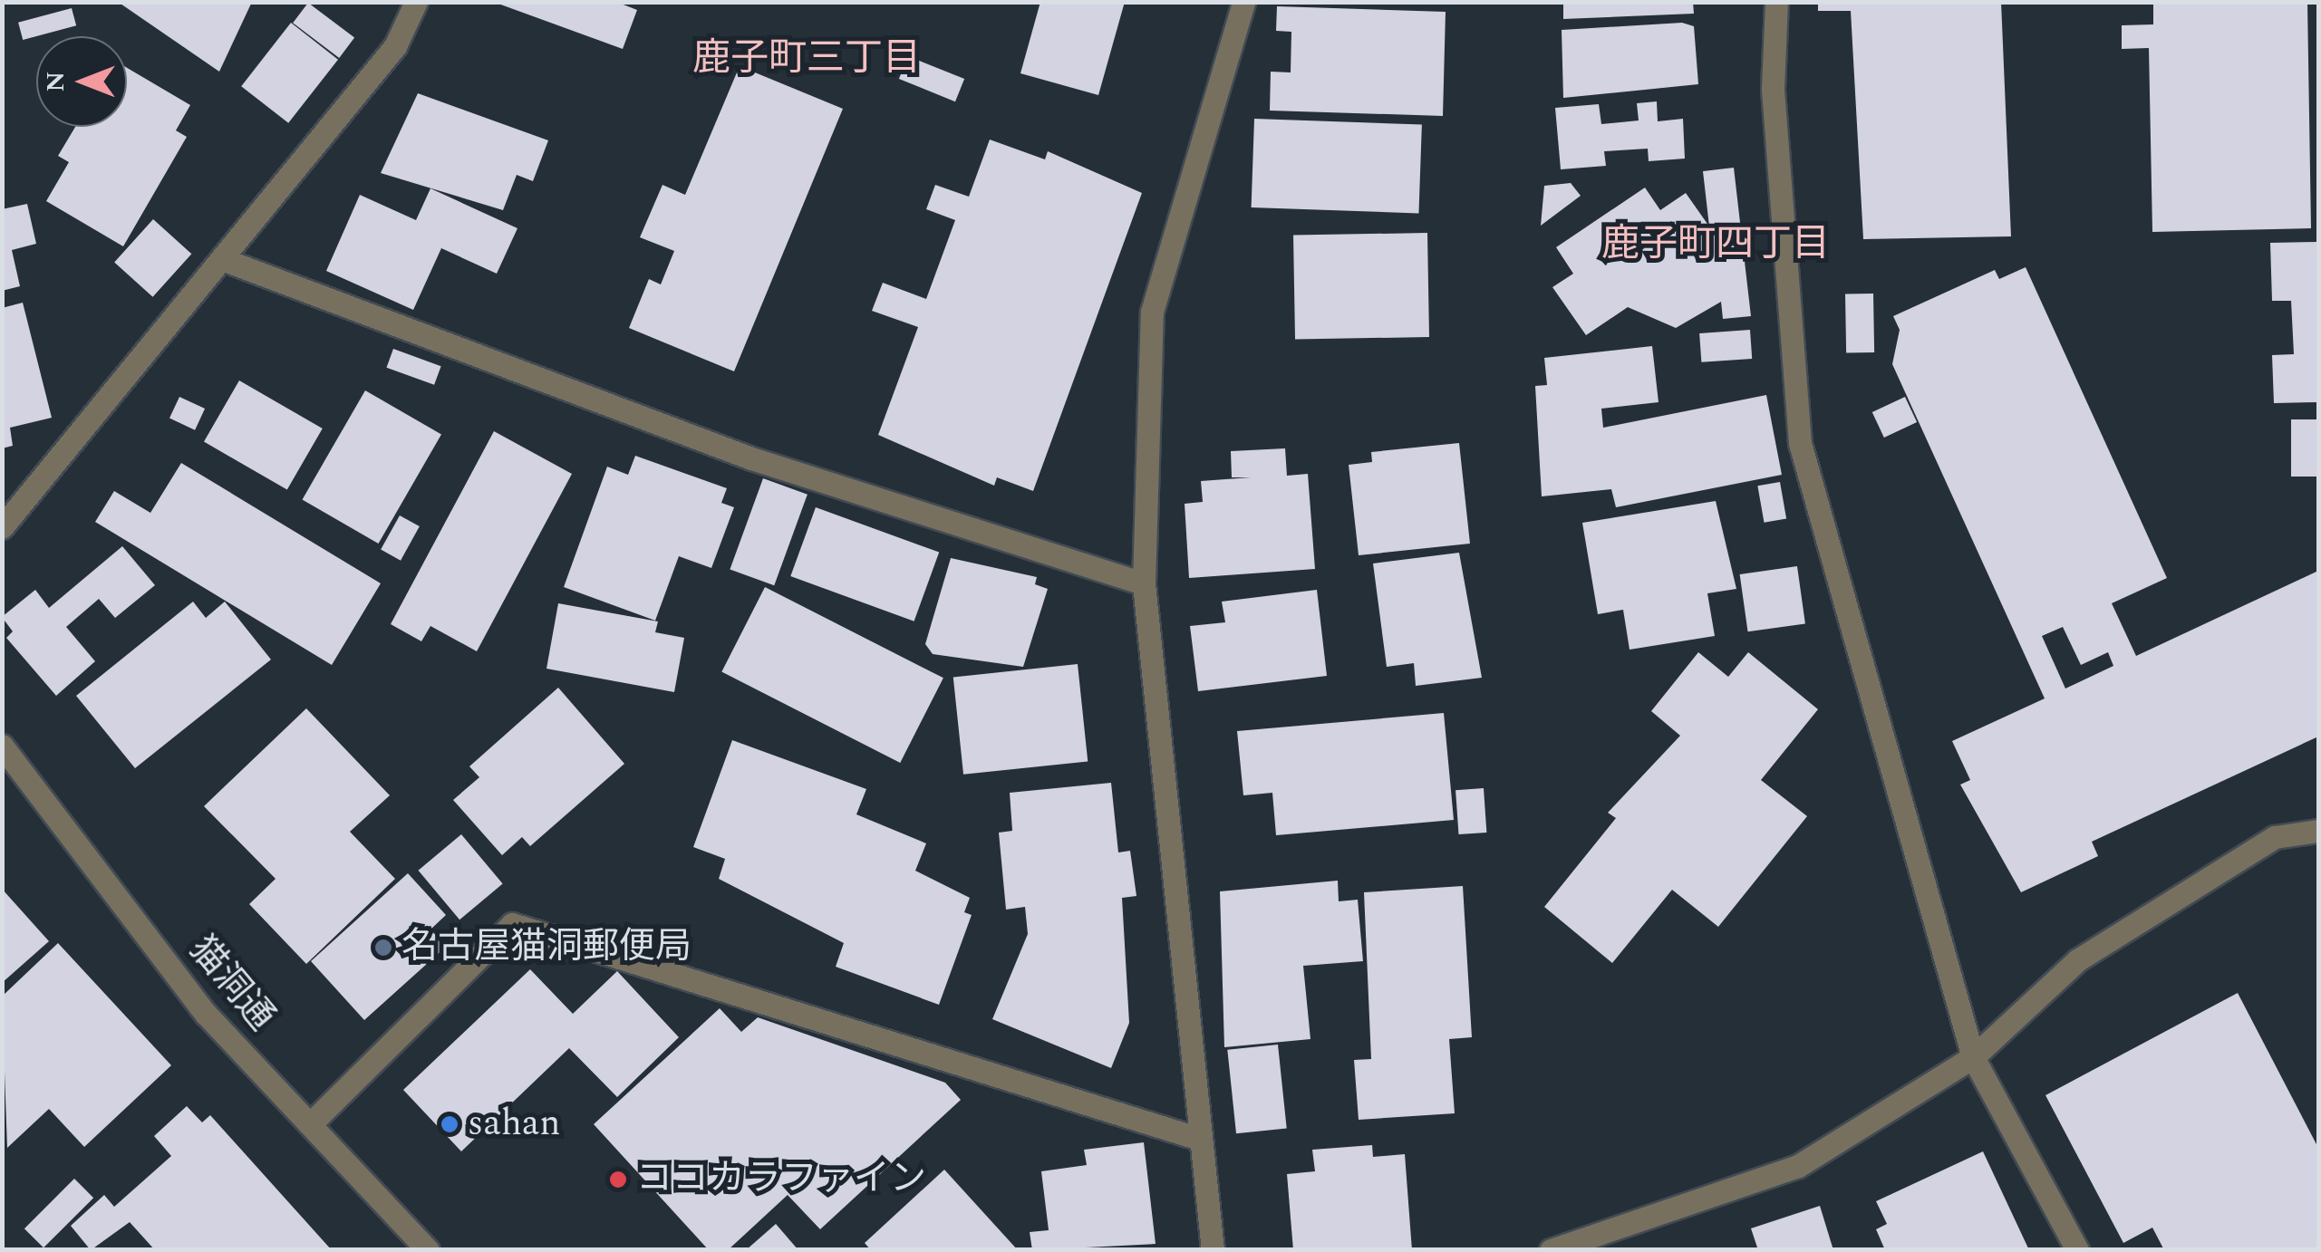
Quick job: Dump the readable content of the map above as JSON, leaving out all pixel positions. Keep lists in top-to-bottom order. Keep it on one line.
{"streets":{"street":["猫洞通"]},"districts":["鹿子町三丁目","鹿子町四丁目"],"places":["名古屋猫洞郵便局","sahan","ココカラファイン"],"north":"left"}
